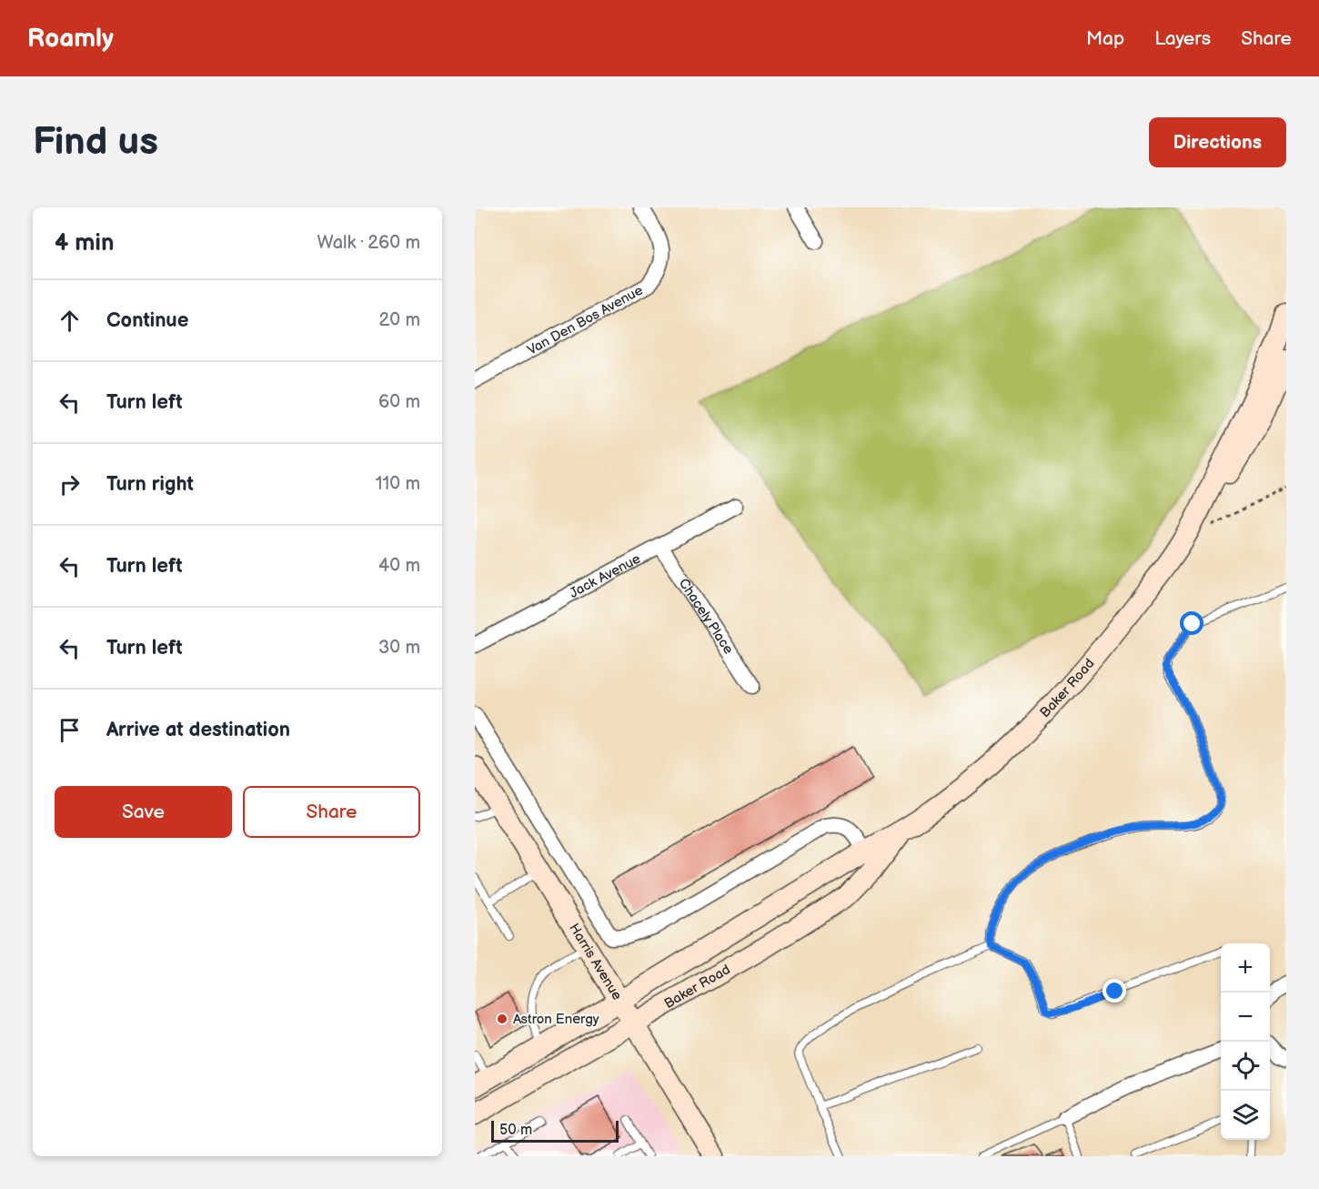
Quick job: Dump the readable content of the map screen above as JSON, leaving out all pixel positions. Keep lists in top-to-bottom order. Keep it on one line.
{"streets":{"main road":["Baker Road","Harris Avenue"],"street":["Van Den Bos Avenue","Jack Avenue","Chacely Place"]},"crossings":[["Jack Avenue","Chacely Place"],["Baker Road","Harris Avenue"]],"places":["Astron Energy"],"scale_bar":"50 m","page":{"header":"Roamly","nav":["Map","Layers","Share"],"buttons":["Directions",["Save","Share"]],"title":"Find us","heading":["4 min","Walk · 260 m"],"list":[["Continue","20 m"],["Turn left","60 m"],["Turn right","110 m"],["Turn left","40 m"],["Turn left","30 m"],"Arrive at destination"],"map_buttons":["+","−"],"scale":"50 m"}}
